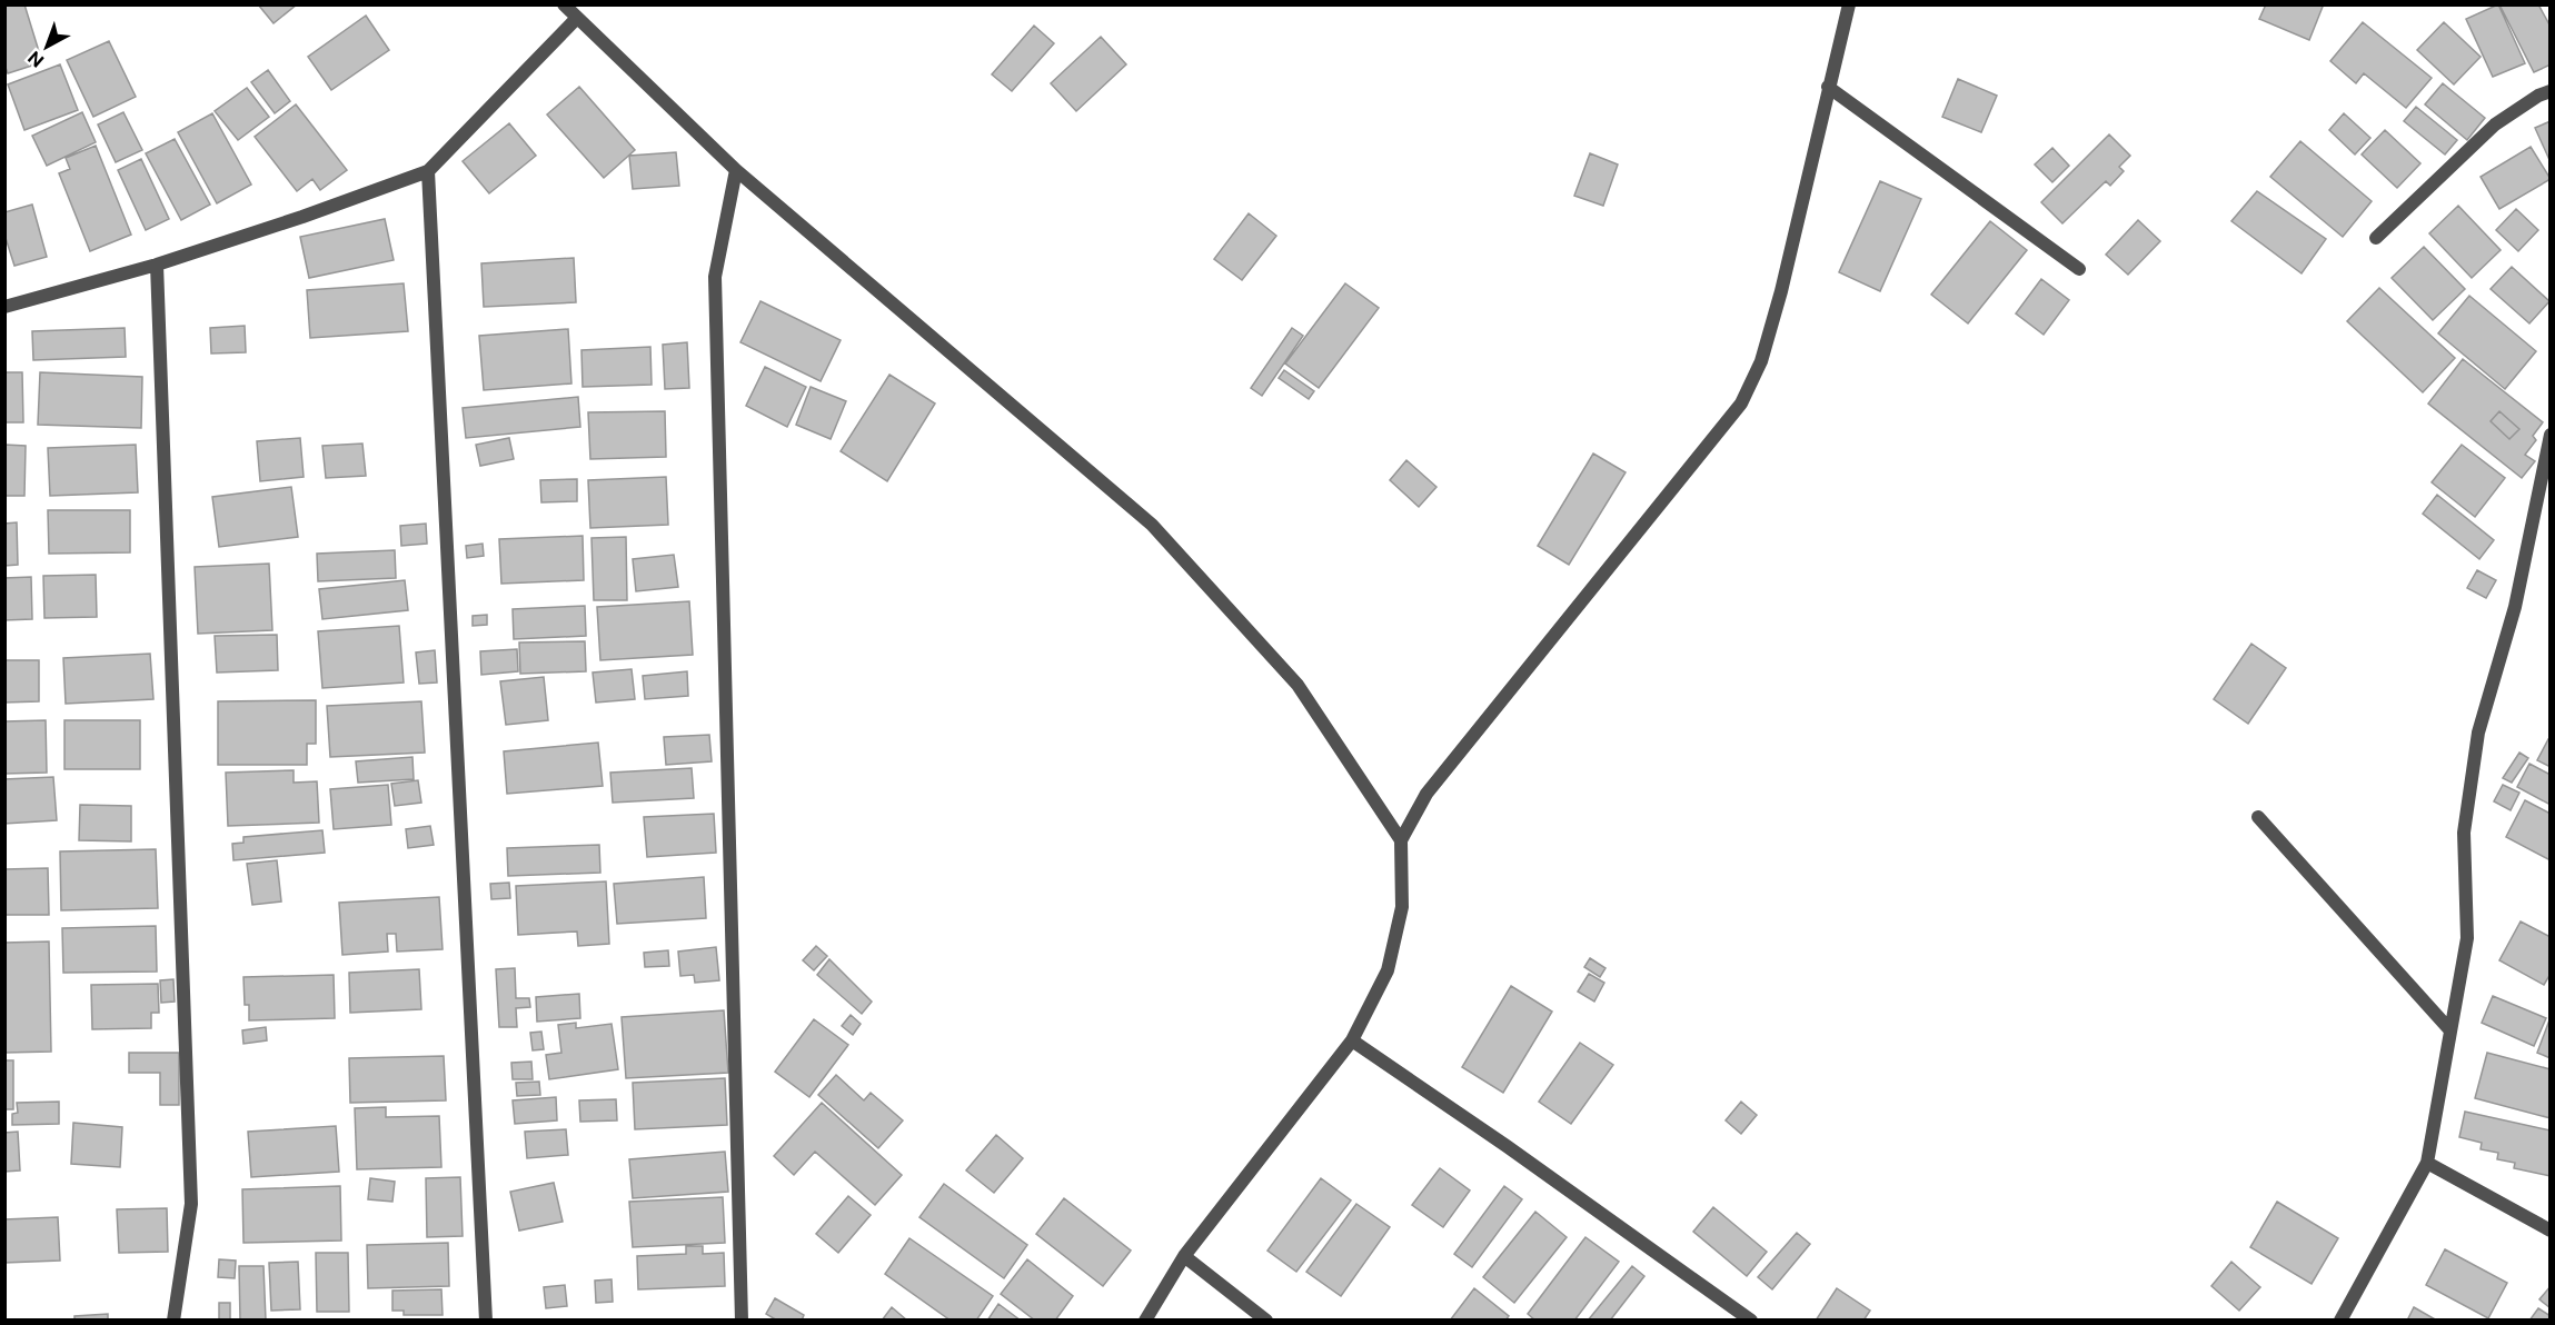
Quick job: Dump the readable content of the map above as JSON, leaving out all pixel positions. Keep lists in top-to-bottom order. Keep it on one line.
{"north":"bottom left"}
